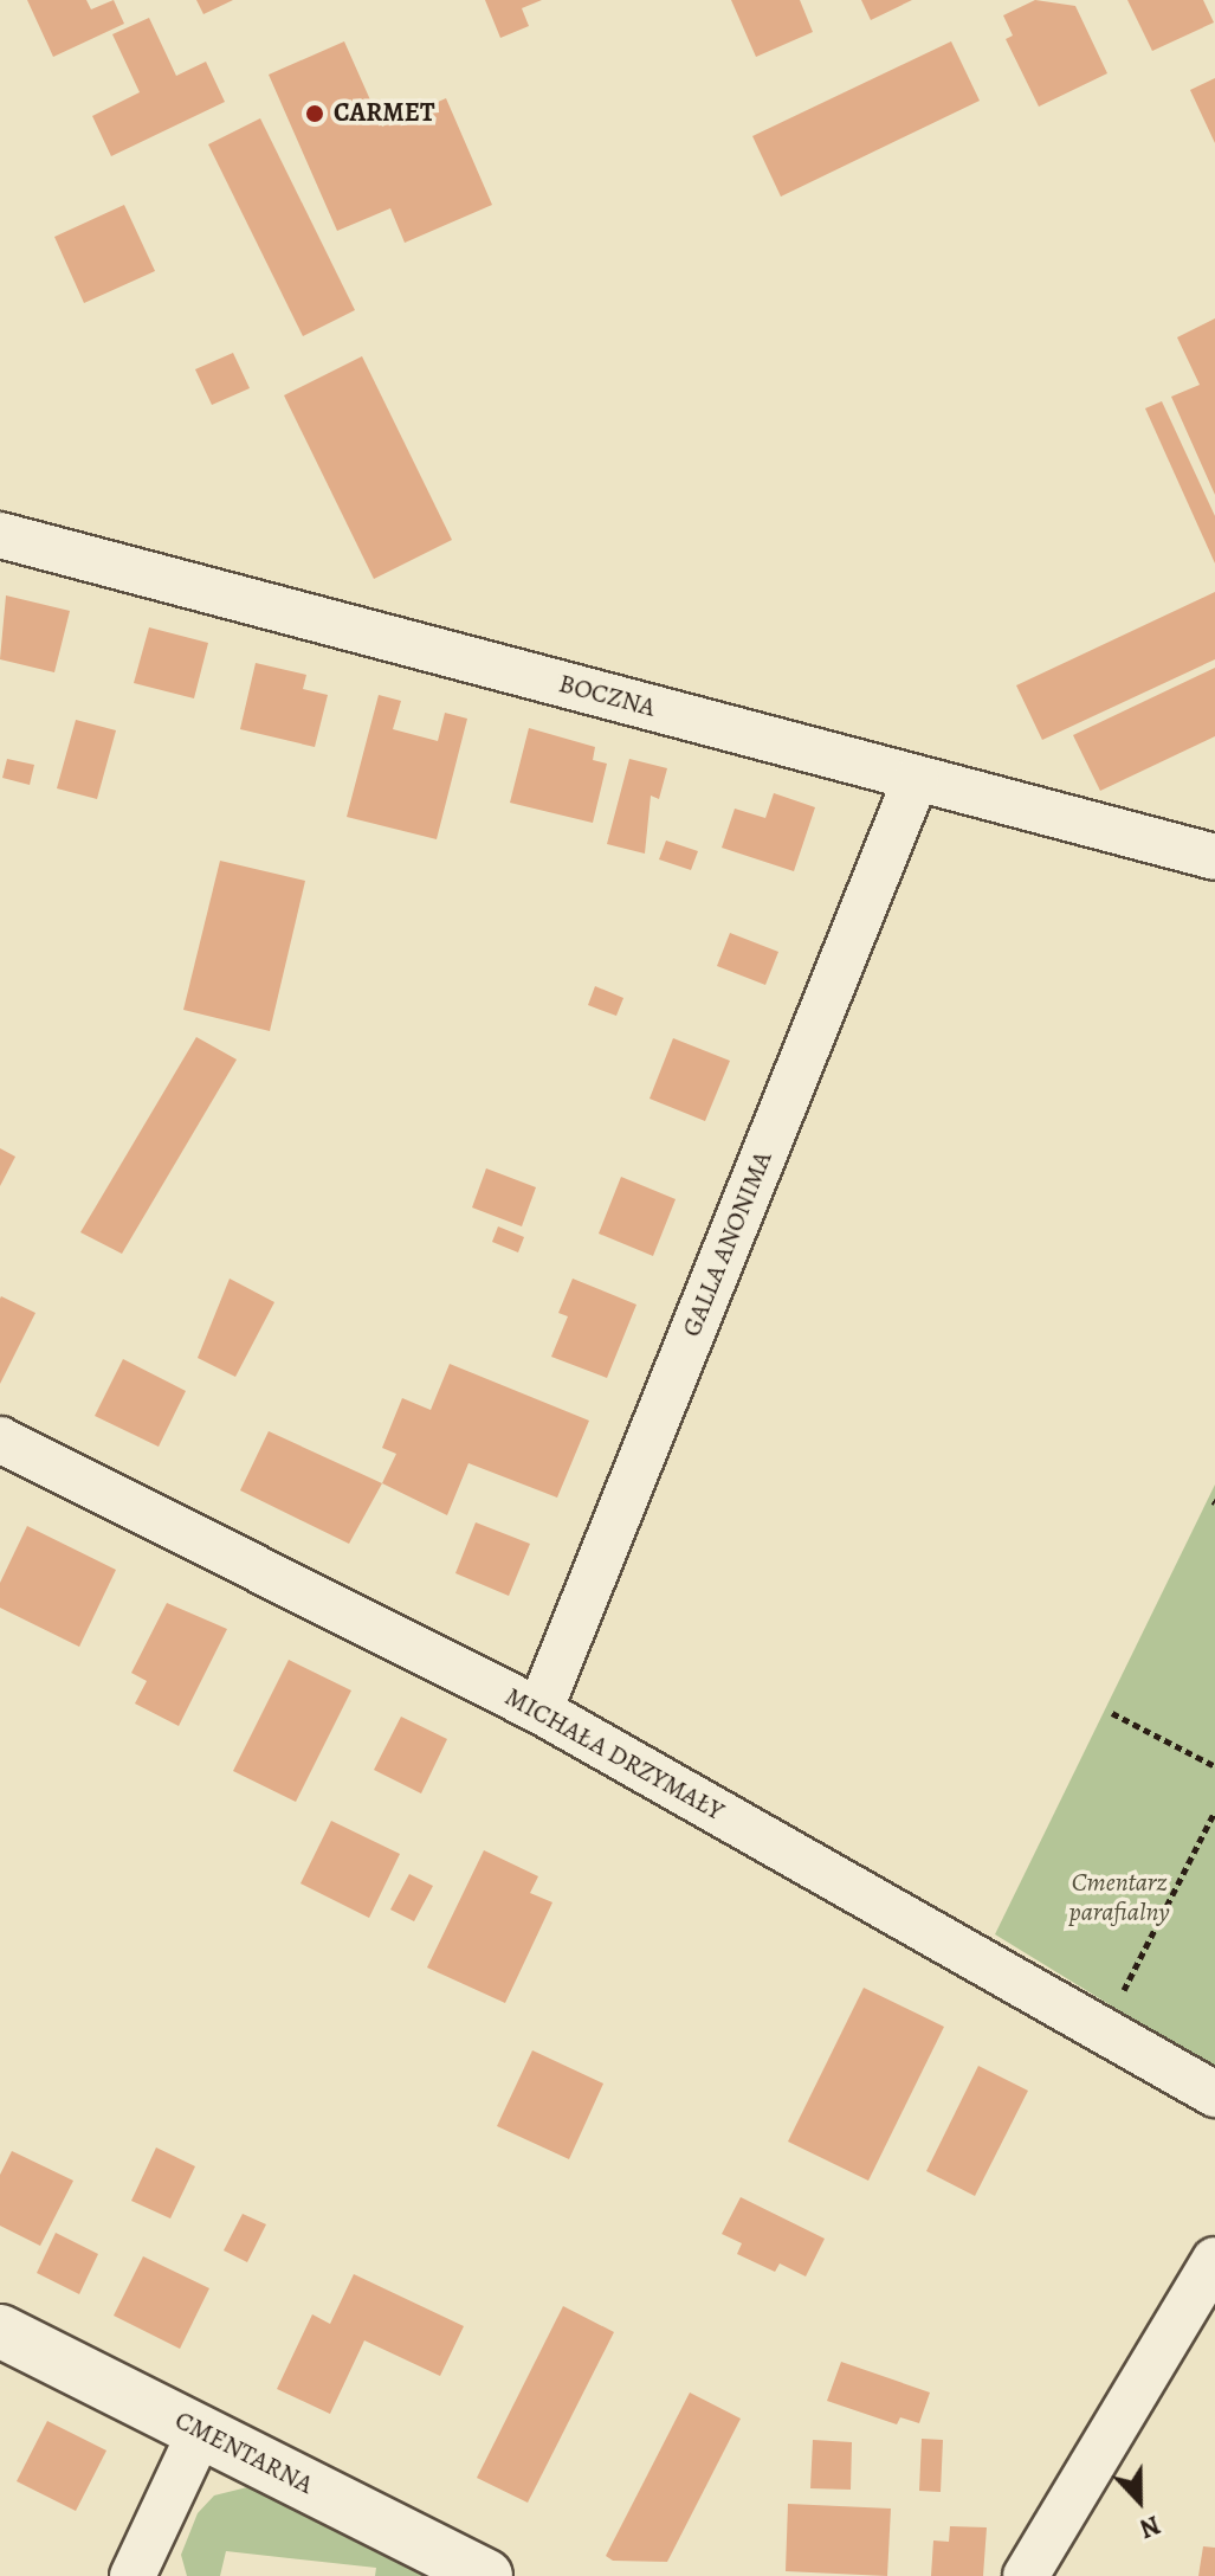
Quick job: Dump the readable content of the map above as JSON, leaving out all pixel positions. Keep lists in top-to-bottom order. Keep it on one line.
{"streets":{"street":["BOCZNA","GALLA ANONIMA","MICHAŁA DRZYMAŁY","CMENTARNA"]},"crossings":[["BOCZNA","GALLA ANONIMA"],["GALLA ANONIMA","MICHAŁA DRZYMAŁY"]],"parks":["Cmentarz parafialny"],"places":["CARMET"],"north":"bottom"}
